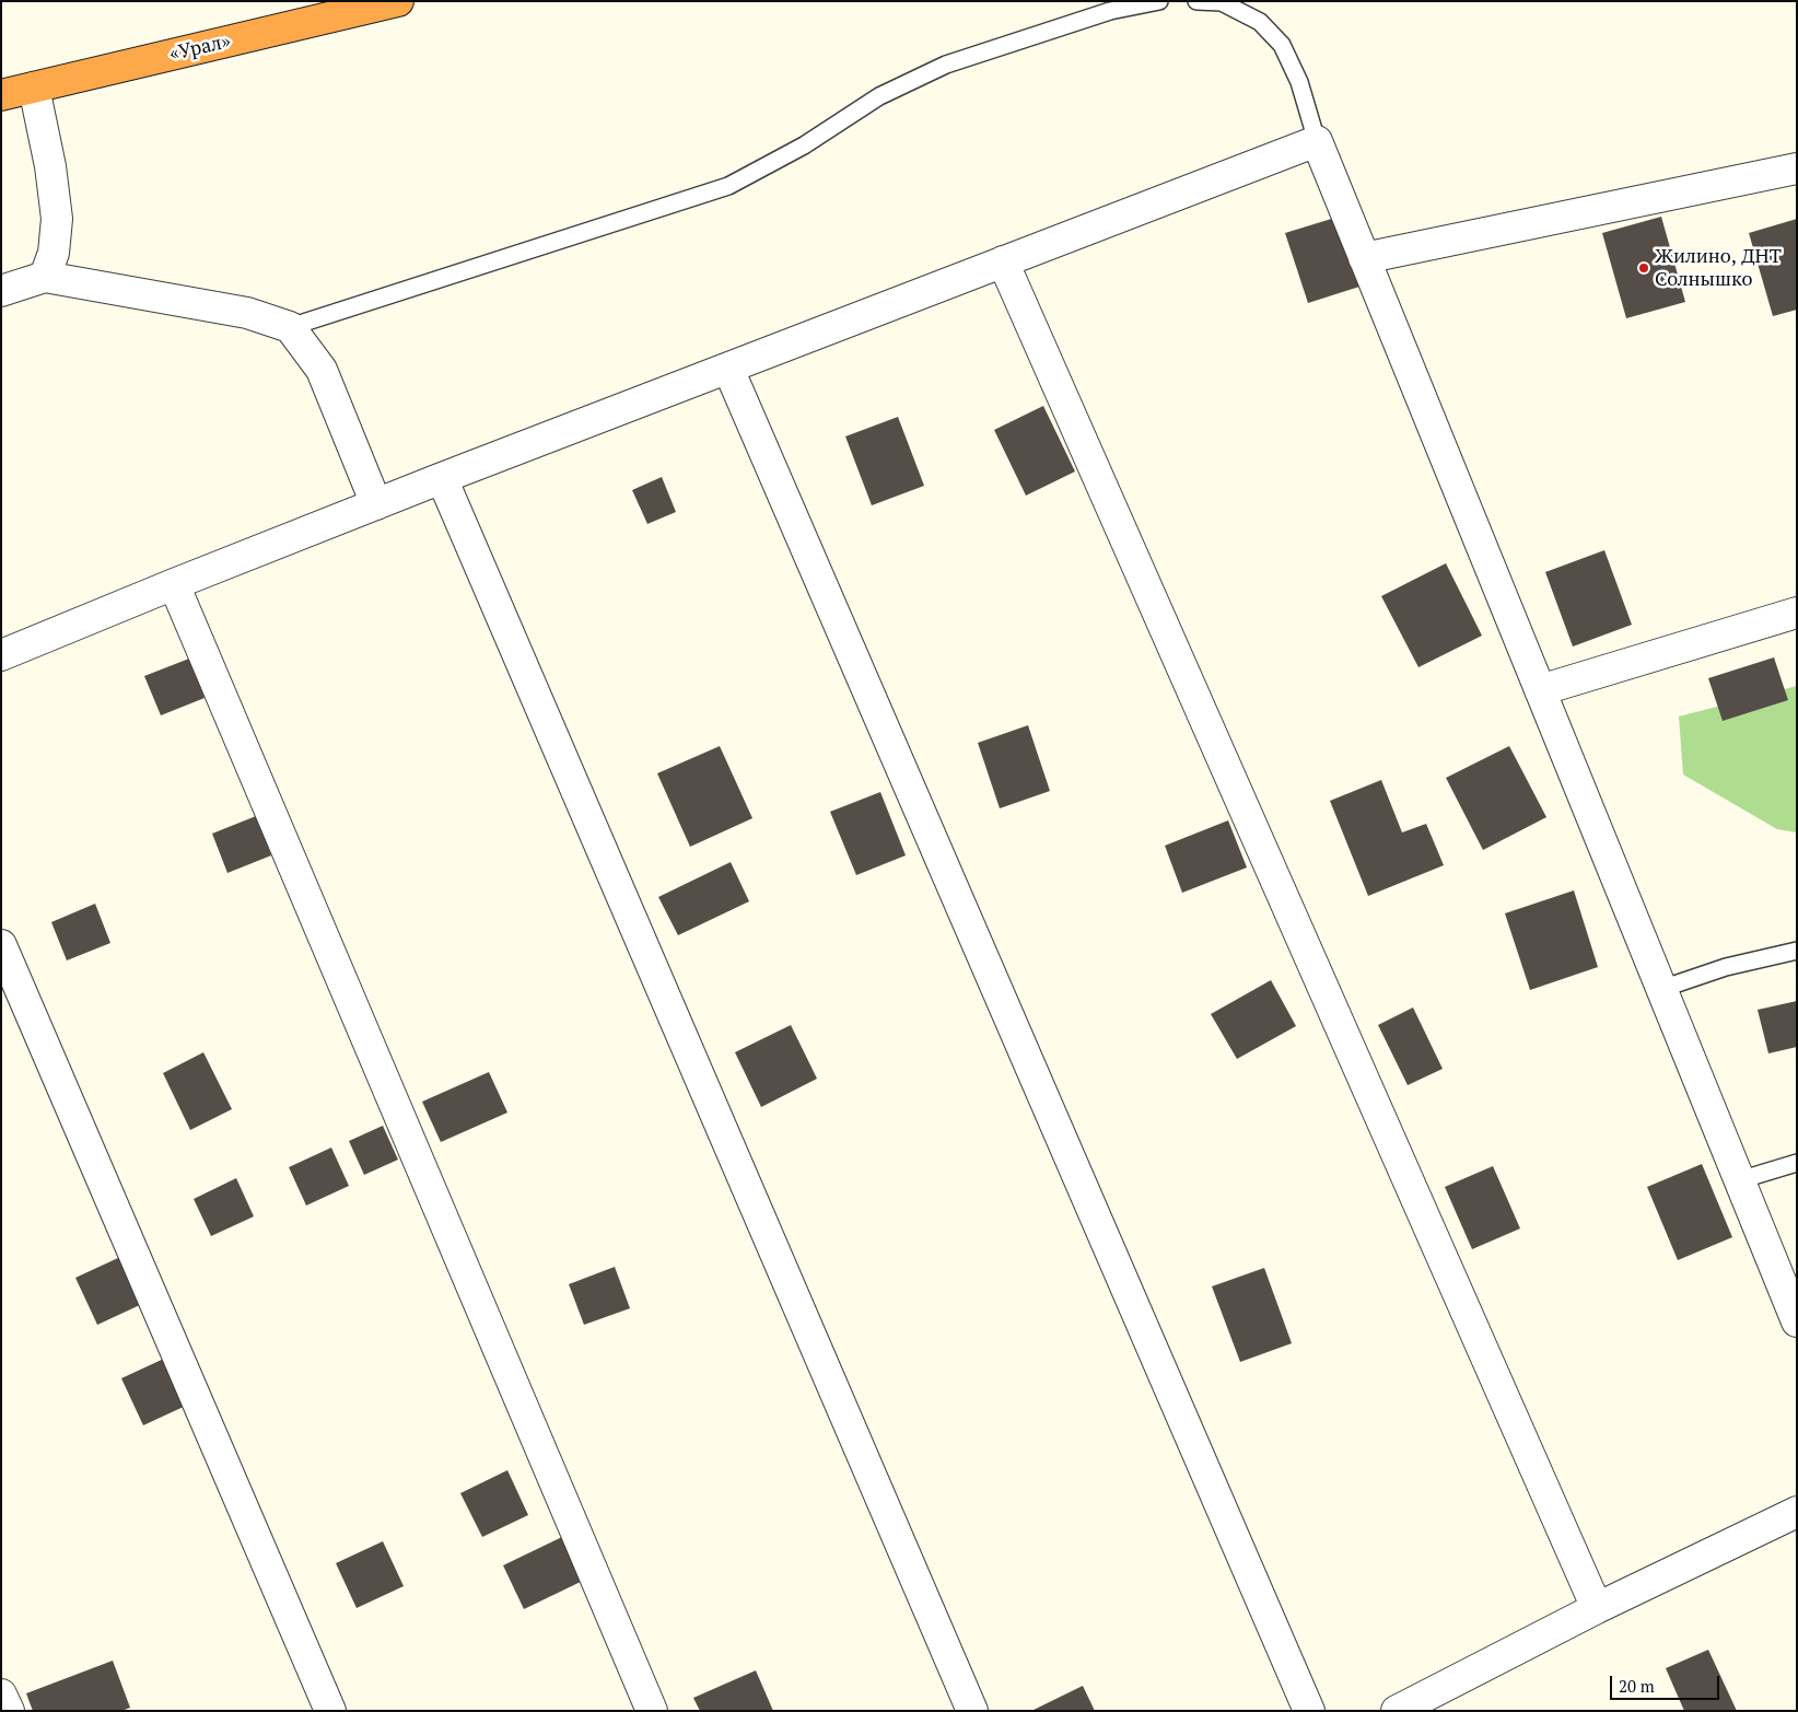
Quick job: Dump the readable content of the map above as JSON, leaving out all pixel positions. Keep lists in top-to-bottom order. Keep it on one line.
{"streets":{"highway":["«Урал»"]},"places":["Жилино, ДНТ Солнышко"],"scale_bar":"20 m"}
